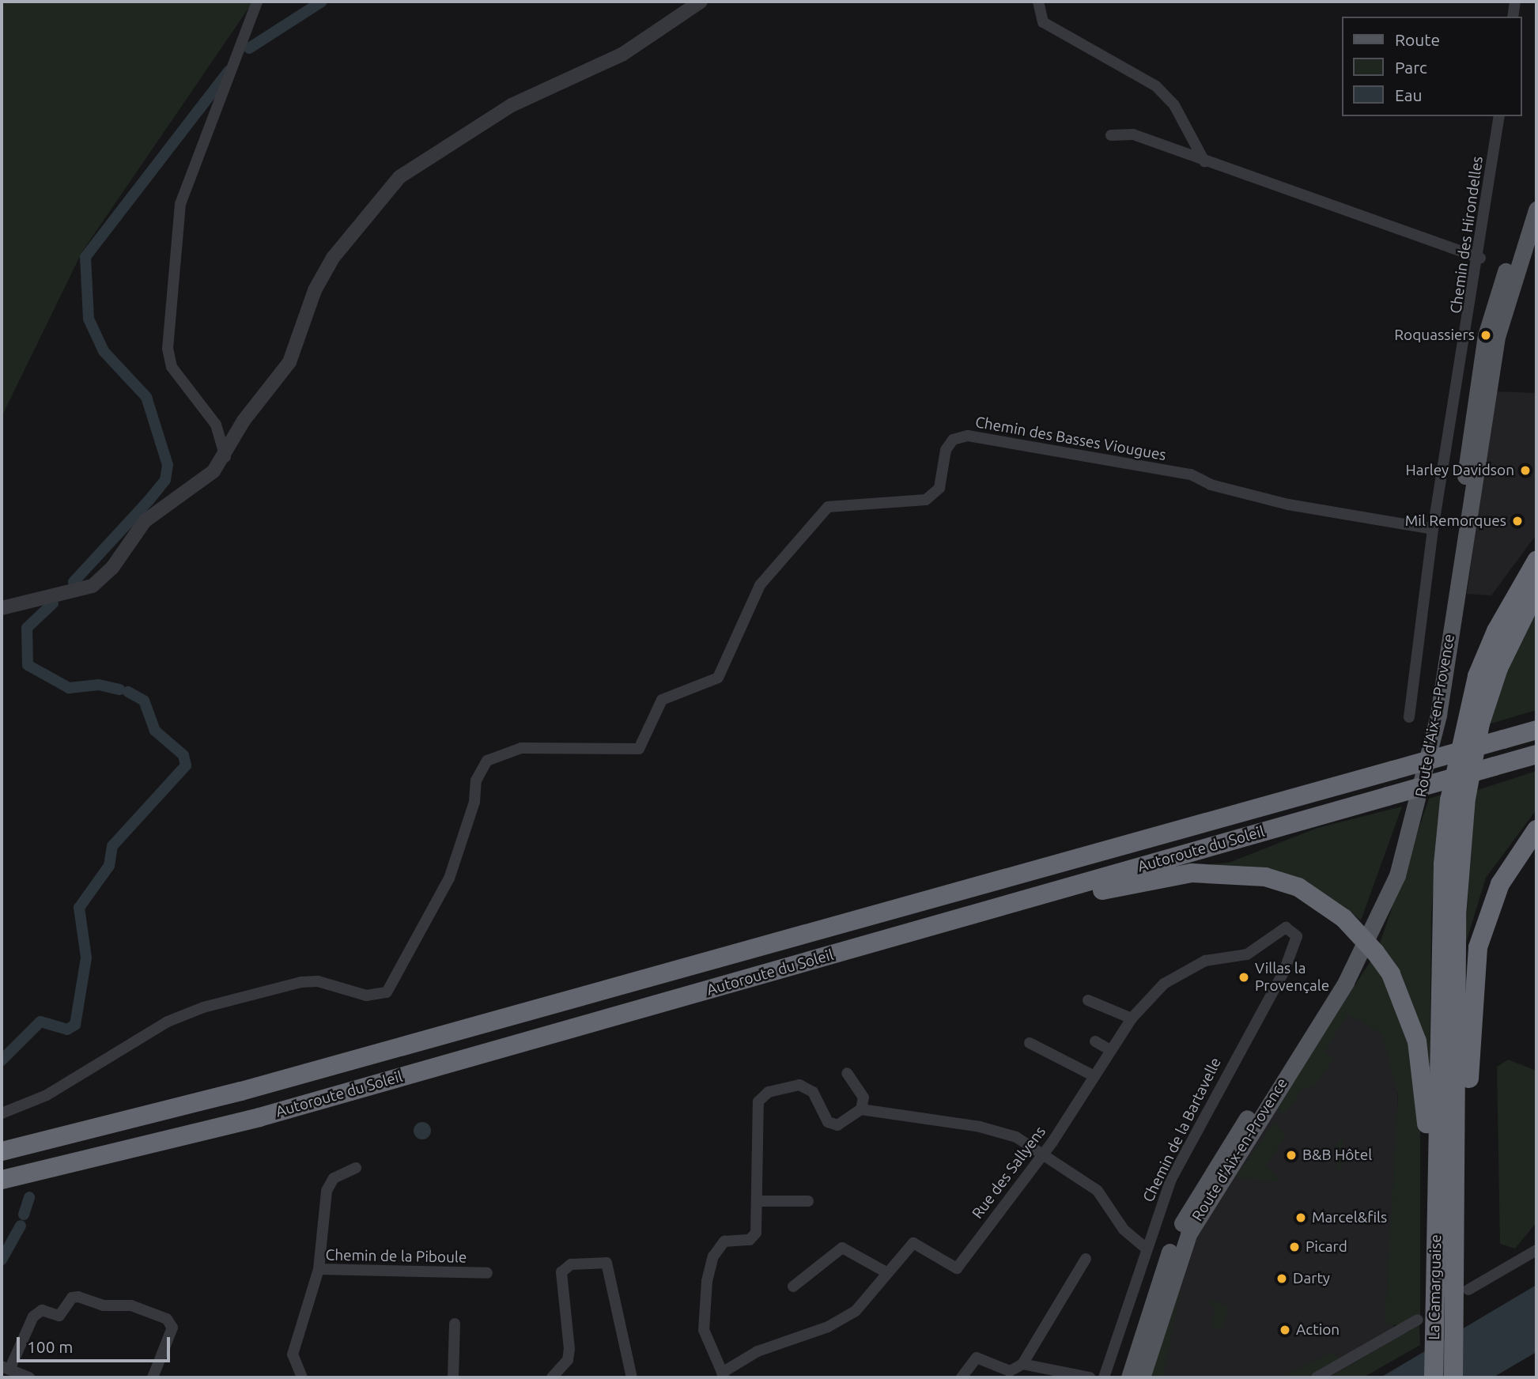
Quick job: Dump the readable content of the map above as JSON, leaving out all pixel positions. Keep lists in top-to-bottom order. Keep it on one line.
{"streets":{"highway":["Autoroute du Soleil","La Camarguaise"],"main road":["Route d'Aix-en-Provence"],"street":["Chemin des Hirondelles","Chemin des Basses Viougues","Chemin de la Bartavelle","Rue des Sallyens","Chemin de la Piboule"]},"crossings":[["Chemin des Hirondelles","Chemin des Basses Viougues"],["Chemin de la Bartavelle","Rue des Sallyens"]],"places":["Roquassiers","Harley Davidson","Mil Remorques","Villas la Provençale","B&B Hôtel","Marcel&fils","Picard","Darty","Action"],"legend":["Route","Parc","Eau"],"scale_bar":"100 m"}
